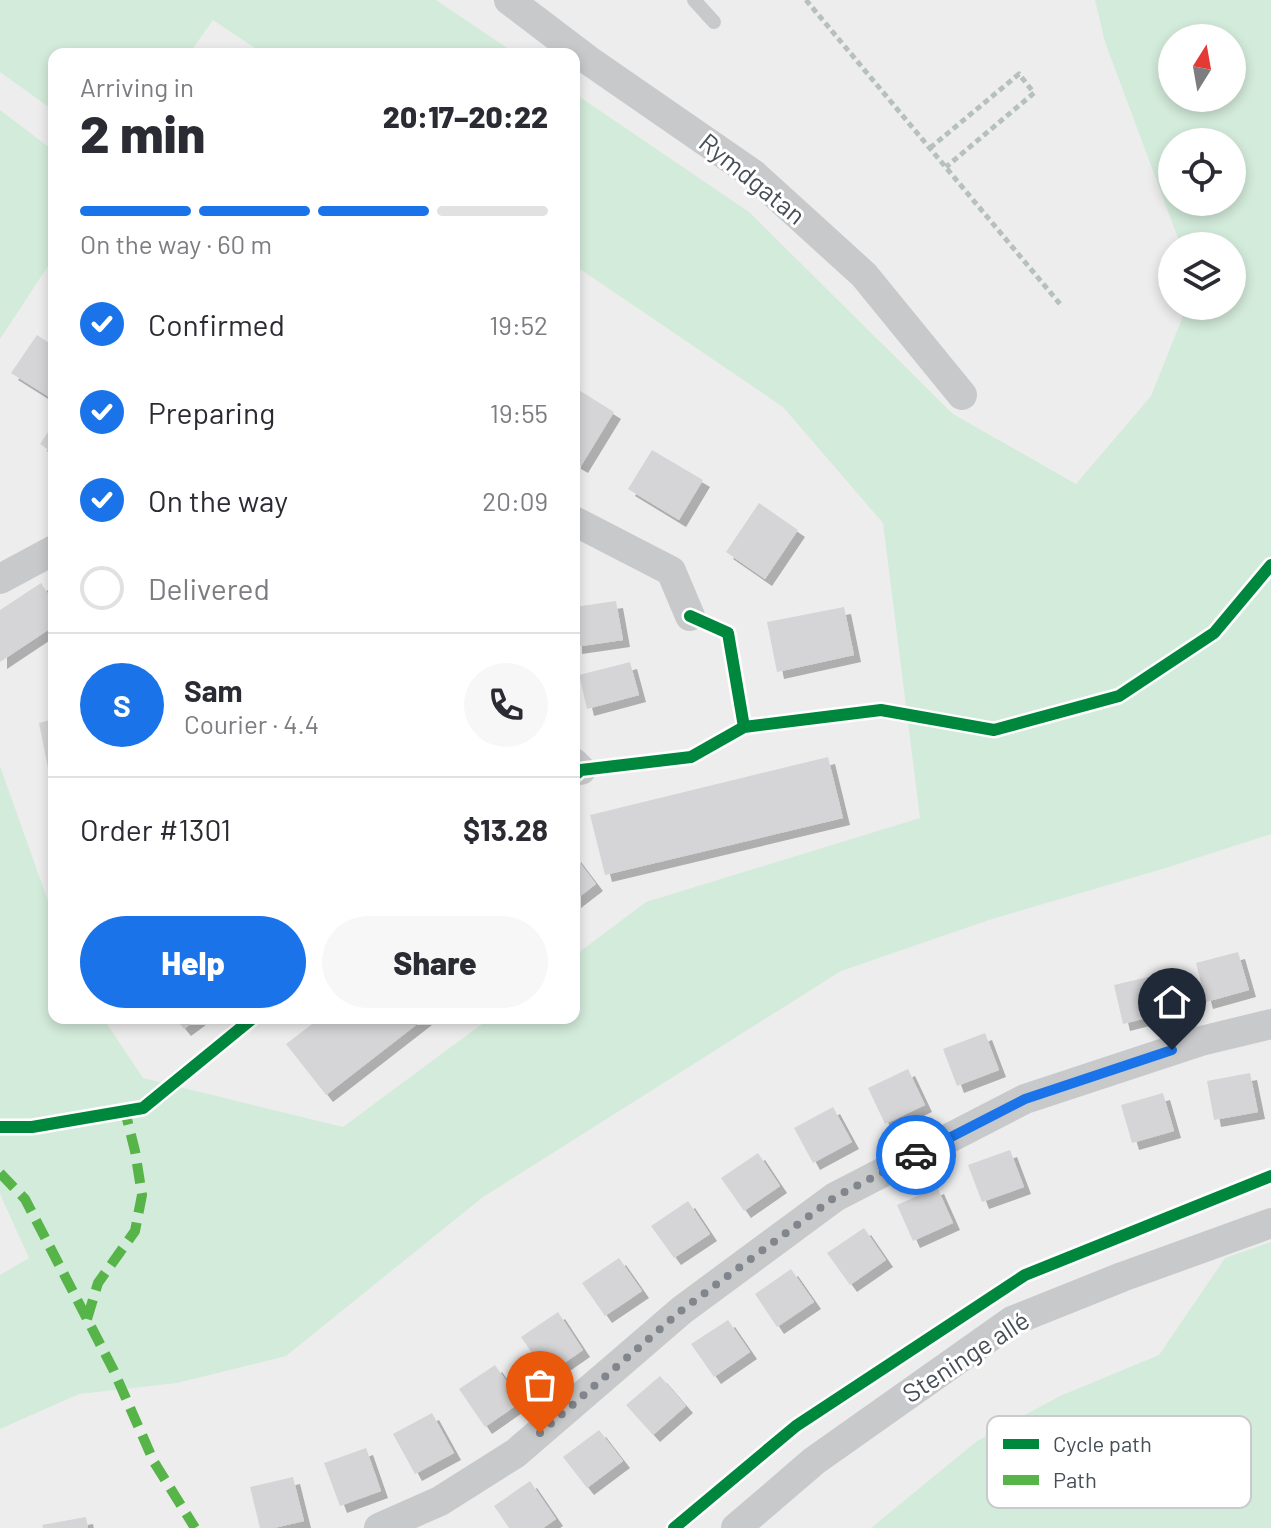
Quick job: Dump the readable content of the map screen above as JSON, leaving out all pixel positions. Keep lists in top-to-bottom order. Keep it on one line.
{"streets":{"street":["Rymdgatan","Steninge allé"]},"legend":["Cycle path","Path"],"north":"top","page":{"heading":["2 min","Arriving in","20:17–20:22"],"panel":["Sam","Courier · 4.4","Order #1301","$13.28"],"bar":"On the way · 60 m","list":[["Confirmed","19:52"],["Preparing","19:55"],["On the way","20:09"],"Delivered"],"round":"S","buttons":["Help","Share"]}}
